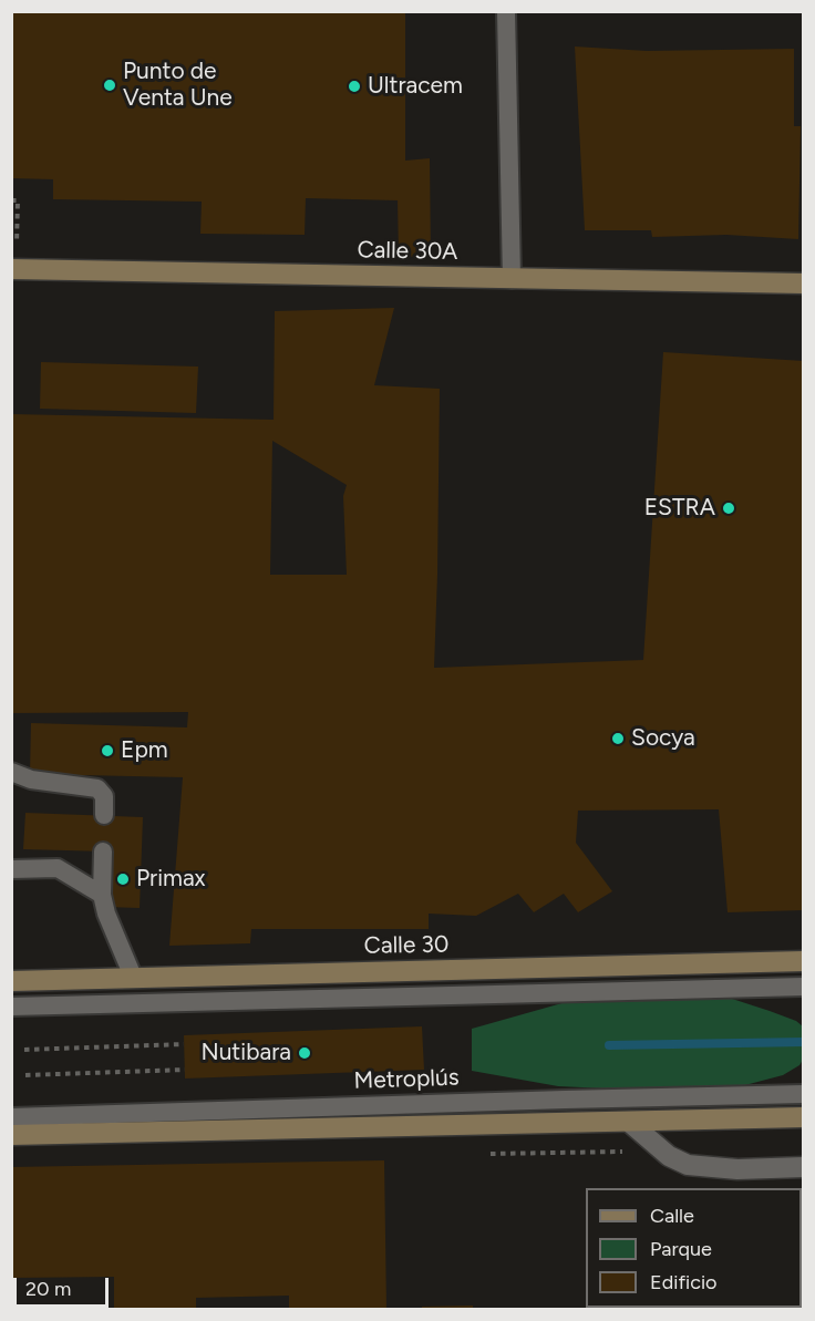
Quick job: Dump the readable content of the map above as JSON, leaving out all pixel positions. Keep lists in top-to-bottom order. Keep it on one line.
{"streets":{"main road":["Calle 30A","Calle 30"],"lane":["Metroplús"]},"places":["Punto de Venta Une","Ultracem","ESTRA","Socya","Epm","Primax","Nutibara"],"legend":["Calle","Parque","Edificio"],"scale_bar":"20 m"}
